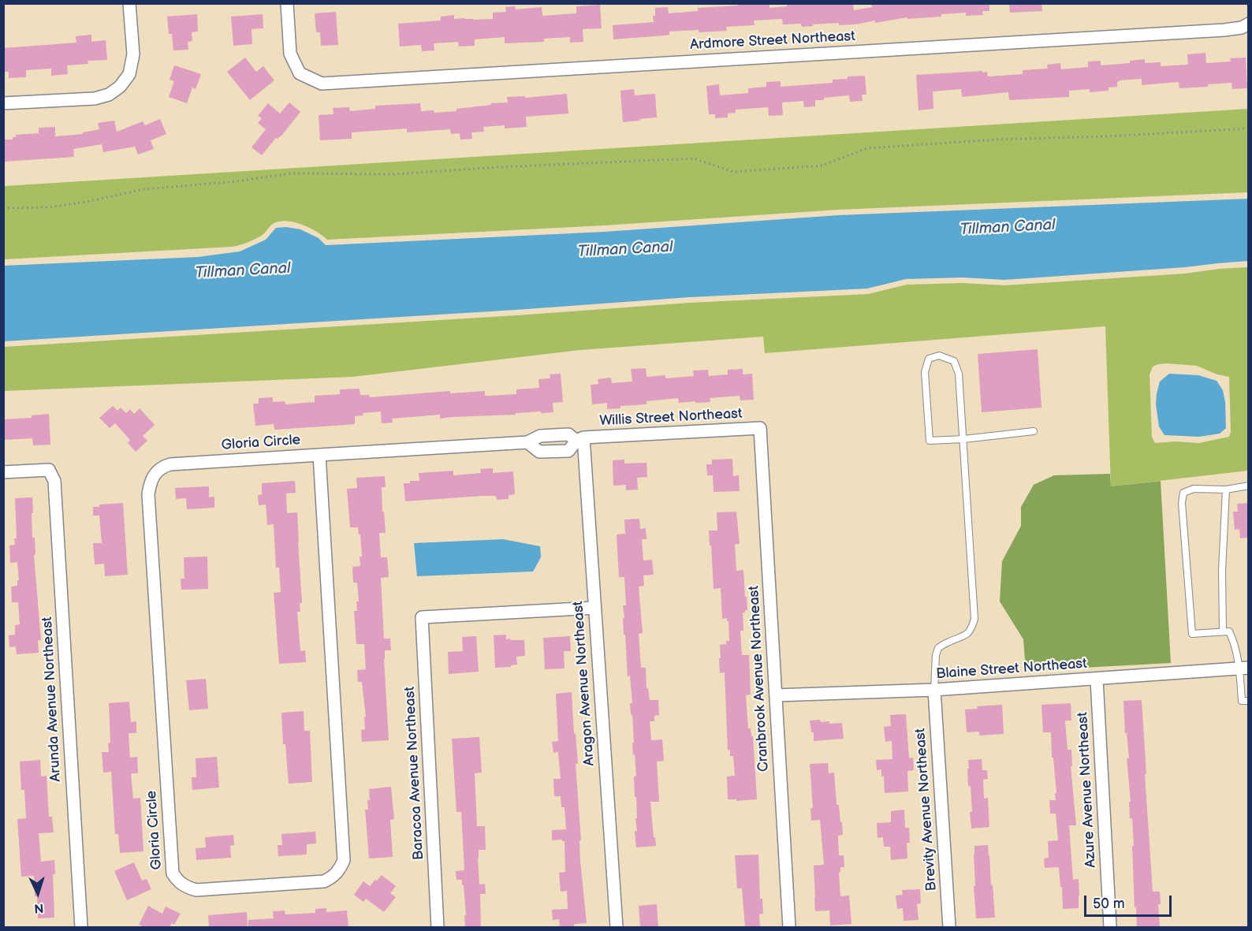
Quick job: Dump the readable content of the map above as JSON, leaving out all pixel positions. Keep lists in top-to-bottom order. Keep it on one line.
{"streets":{"street":["Ardmore Street Northeast","Willis Street Northeast","Gloria Circle","Blaine Street Northeast","Cranbrook Avenue Northeast","Aragon Avenue Northeast","Arunda Avenue Northeast","Baracoa Avenue Northeast","Azure Avenue Northeast","Brevity Avenue Northeast"]},"crossings":[["Willis Street Northeast","Gloria Circle"],["Willis Street Northeast","Cranbrook Avenue Northeast"],["Willis Street Northeast","Aragon Avenue Northeast"],["Gloria Circle","Aragon Avenue Northeast"],["Blaine Street Northeast","Cranbrook Avenue Northeast"],["Blaine Street Northeast","Azure Avenue Northeast"],["Blaine Street Northeast","Brevity Avenue Northeast"],["Aragon Avenue Northeast","Baracoa Avenue Northeast"]],"water":["Tillman Canal"],"scale_bar":"50 m","north":"bottom"}
